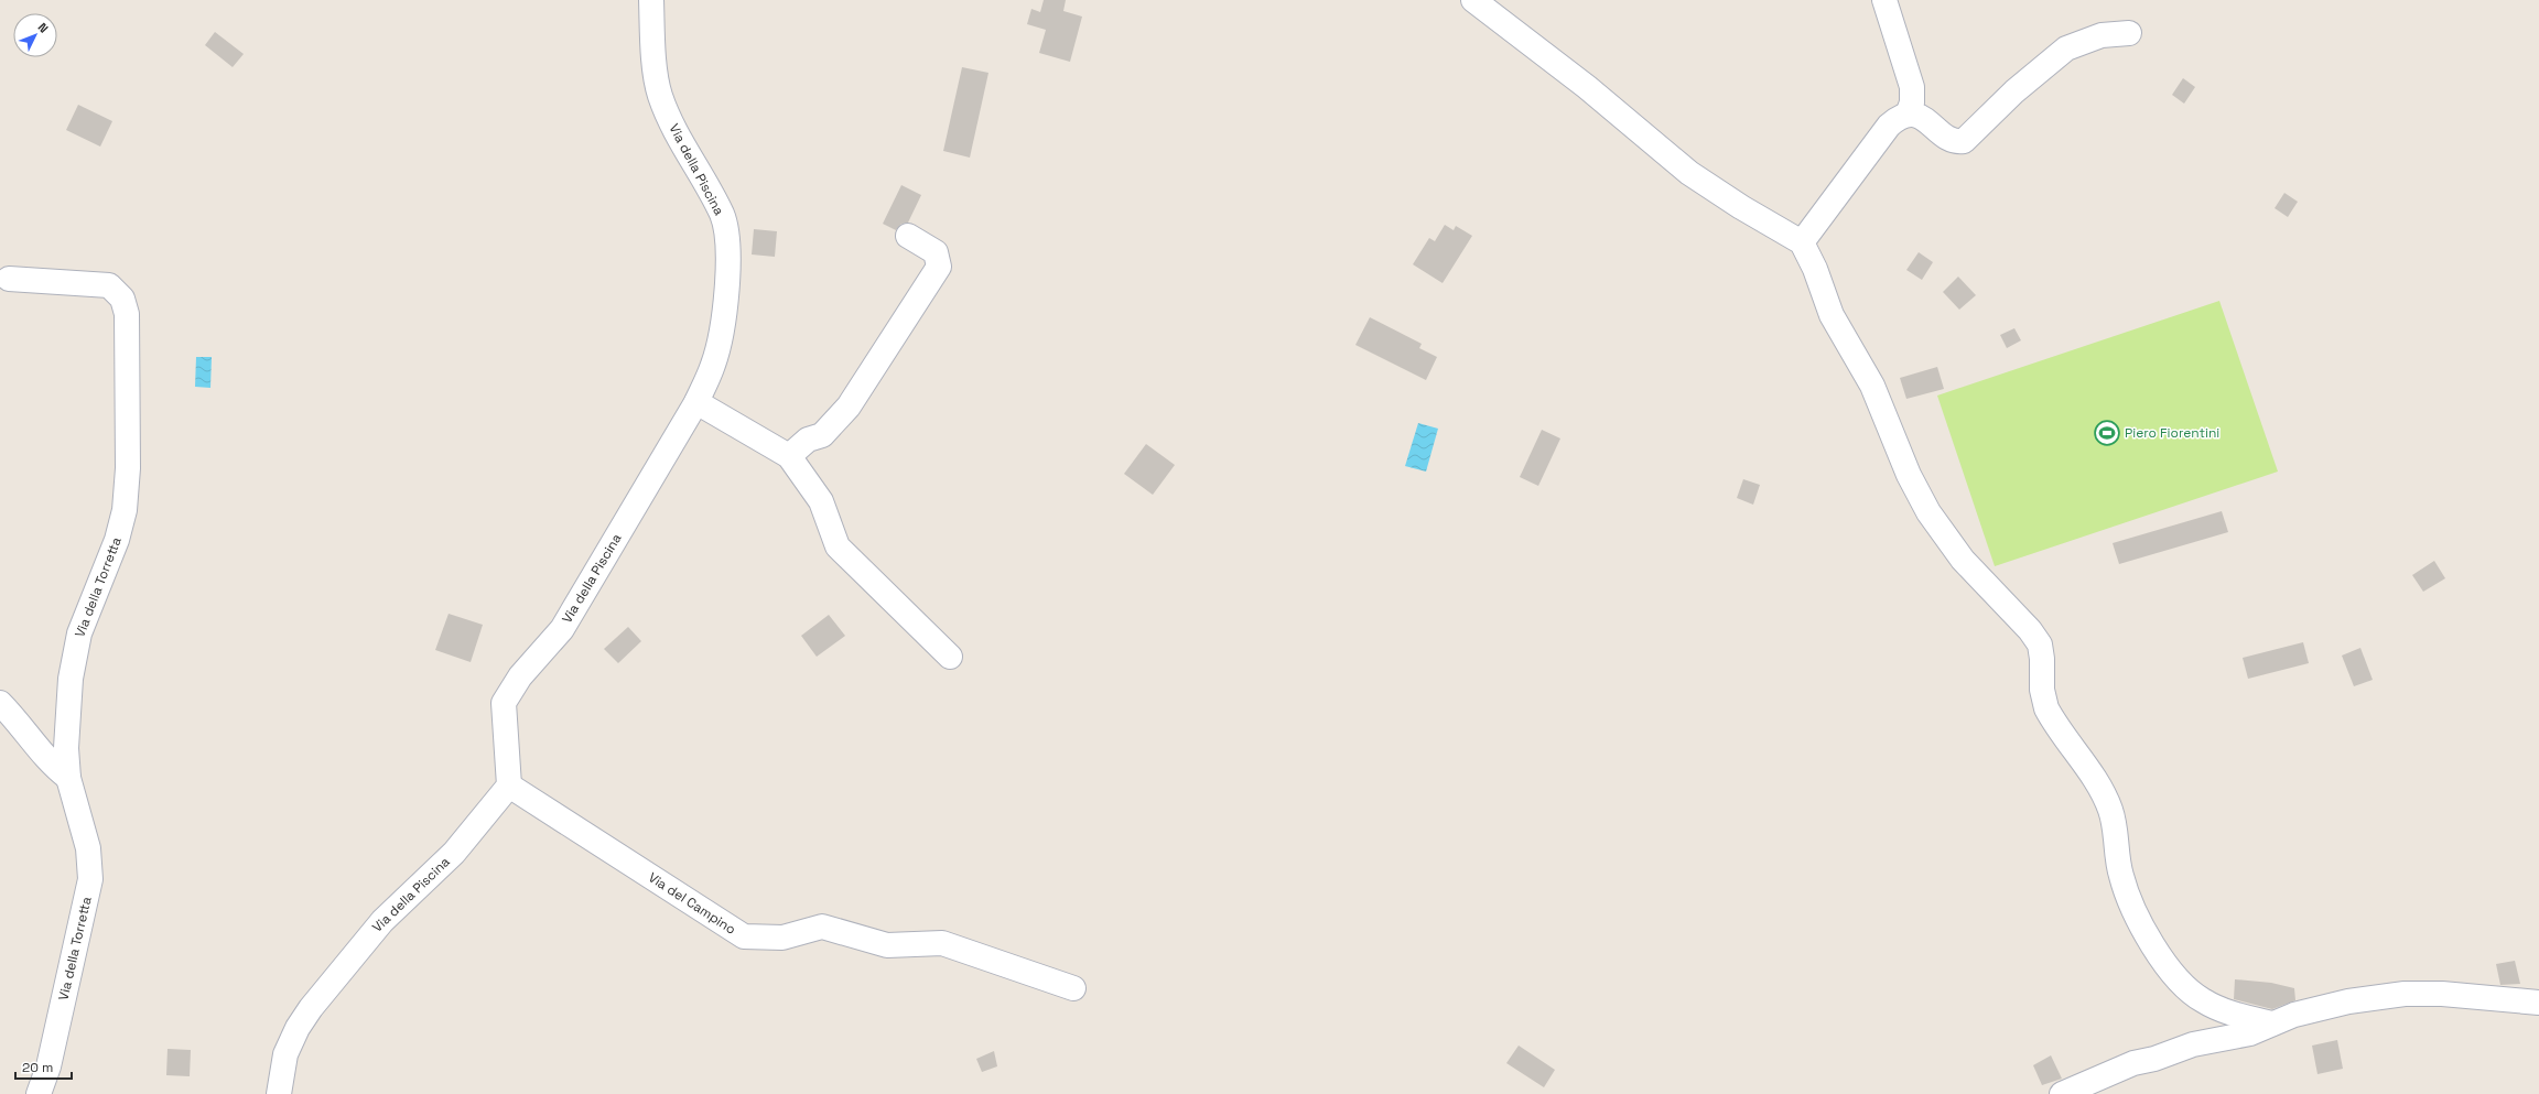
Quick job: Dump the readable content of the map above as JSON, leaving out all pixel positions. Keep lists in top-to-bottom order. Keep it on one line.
{"streets":{"street":["Via della Piscina","Via della Torretta","Via del Campino"]},"crossings":[["Via della Piscina","Via del Campino"]],"places":{"sports":["Piero Fiorentini"]},"scale_bar":"20 m","north":"top right"}
